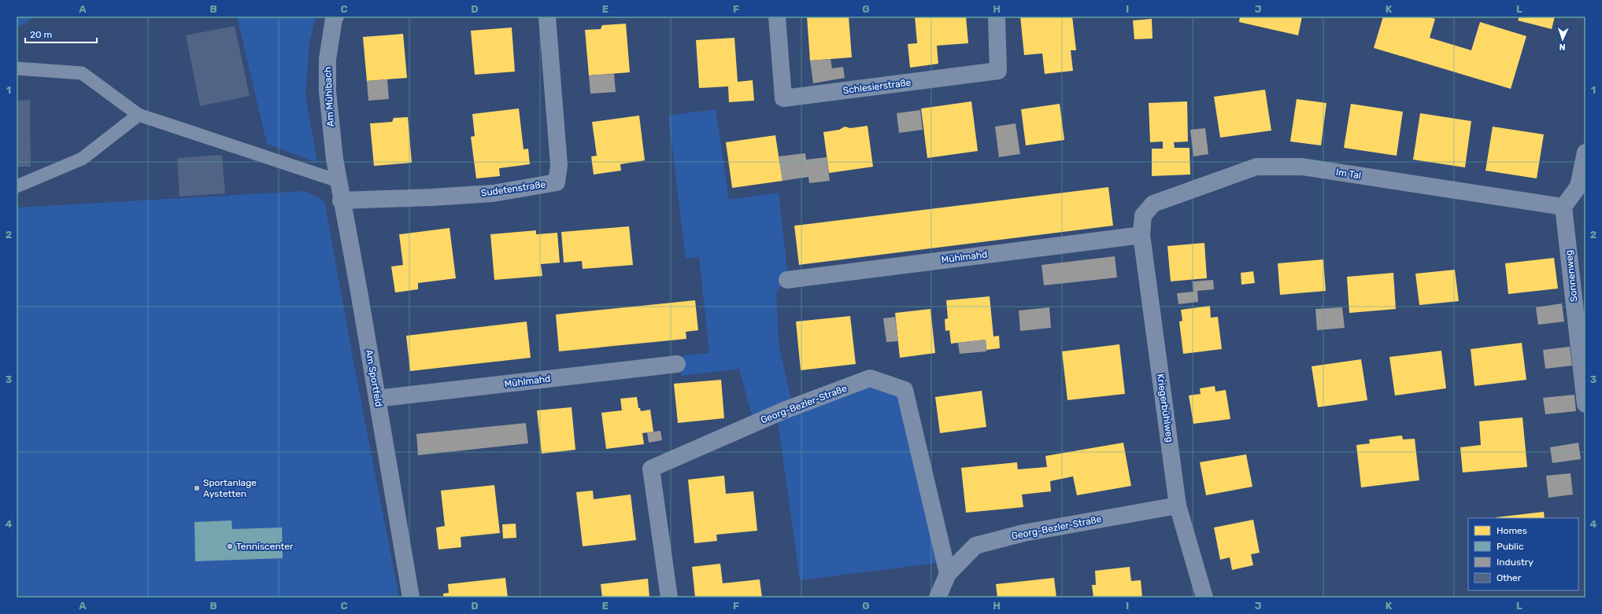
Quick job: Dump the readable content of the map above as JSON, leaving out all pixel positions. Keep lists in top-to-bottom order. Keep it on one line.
{"streets":{"street":["Schlesierstraße","Am Mühlbach","Im Tal","Sudetenstraße","Mühlmahd","Sonnenweg","Am Sportfeld","Georg-Bezler-Straße","Kriegerbühlweg"]},"crossings":[["Am Mühlbach","Am Sportfeld"],["Im Tal","Sonnenweg"],["Im Tal","Kriegerbühlweg"],["Sudetenstraße","Am Sportfeld"],["Mühlmahd","Am Sportfeld"],["Mühlmahd","Kriegerbühlweg"],["Georg-Bezler-Straße","Kriegerbühlweg"]],"places":["Sportanlage Aystetten","Tenniscenter"],"legend":["Homes","Public","Industry","Other"],"scale_bar":"20 m","north":"bottom","grid":{"columns":["A","B","C","D","E","F","G","H","I","J","K","L"],"rows":["1","2","3","4"]}}
